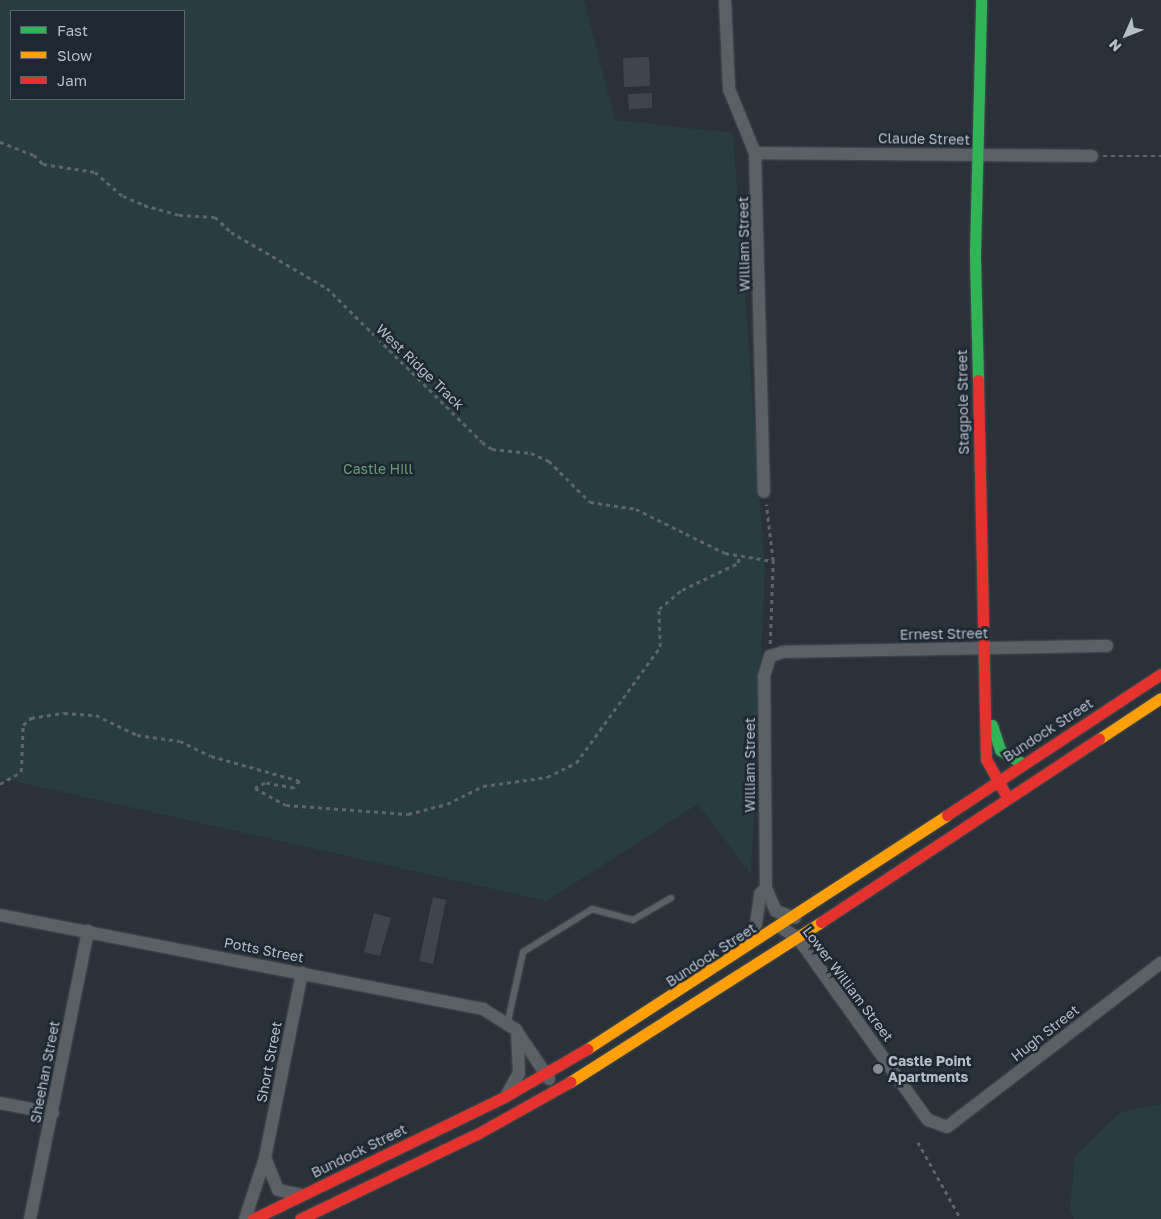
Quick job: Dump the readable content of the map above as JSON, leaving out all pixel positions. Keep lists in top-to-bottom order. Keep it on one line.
{"streets":{"main road":["Stagpole Street","Bundock Street"],"street":["Claude Street","William Street","Ernest Street","Potts Street","Lower William Street","Hugh Street","Short Street","Sheehan Street"],"path":["West Ridge Track"]},"crossings":[["Claude Street","William Street"],["Claude Street","Stagpole Street"],["William Street","Ernest Street"],["William Street","Bundock Street"],["Stagpole Street","Ernest Street"],["Stagpole Street","Bundock Street"],["Bundock Street","Lower William Street"],["Bundock Street","Short Street"],["Potts Street","Short Street"],["Potts Street","Sheehan Street"],["Lower William Street","Hugh Street"]],"parks":["Castle Hill"],"places":["Castle Point Apartments"],"legend":["Fast","Slow","Jam"],"north":"bottom left"}
